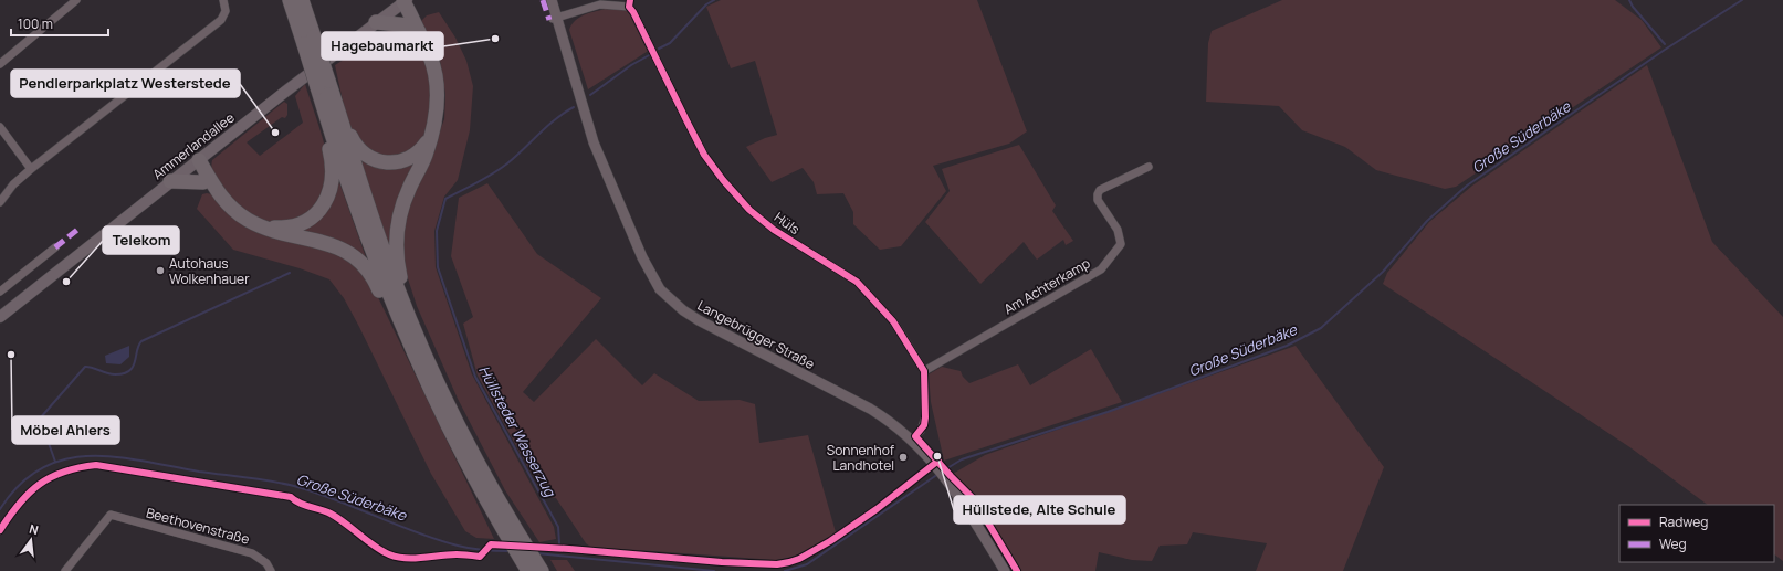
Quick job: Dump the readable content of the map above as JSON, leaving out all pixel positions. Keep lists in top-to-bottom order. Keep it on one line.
{"streets":{"main road":["Ammerlandallee"],"street":["Hüls","Am Achterkamp","Langebrügger Straße","Beethovenstraße"]},"crossings":[["Hüls","Am Achterkamp"],["Hüls","Langebrügger Straße"]],"water":["Große Süderbäke","Hüllsteder Wasserzug"],"places":["Hagebaumarkt","Pendlerparkplatz Westerstede","Autohaus Wolkenhauer","Telekom","Möbel Ahlers","Hüllstede, Alte Schule","Sonnenhof Landhotel"],"legend":["Radweg","Weg"],"scale_bar":"100 m","north":"top"}
